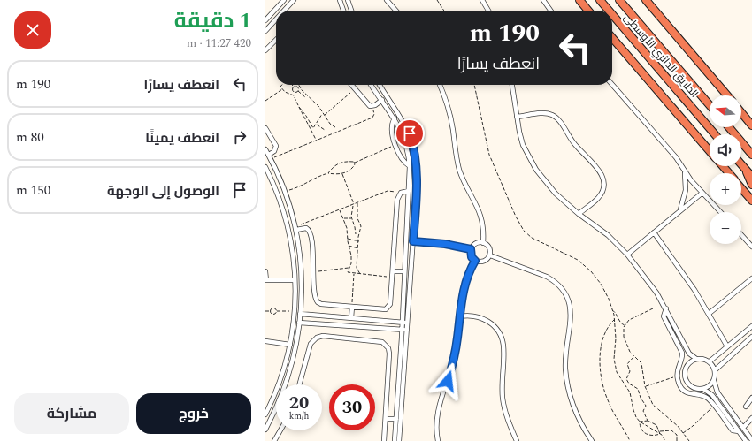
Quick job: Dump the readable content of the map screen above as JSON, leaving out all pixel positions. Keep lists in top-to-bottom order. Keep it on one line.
{"streets":{"highway":["الطريق الدائري الأوسطى"]},"north":"left","page":{"heading":["1 دقيقة","420 m · 11:27"],"turn":["190 m","انعطف يسارًا"],"list":[{"name":"انعطف يسارًا","value":"190 m"},{"name":"انعطف يمينًا","value":"80 m"},{"name":"الوصول إلى الوجهة","value":"150 m"}],"map_buttons":["+","−"],"speed":"20 km/h","limit":"30","buttons":["خروج","مشاركة"]}}
